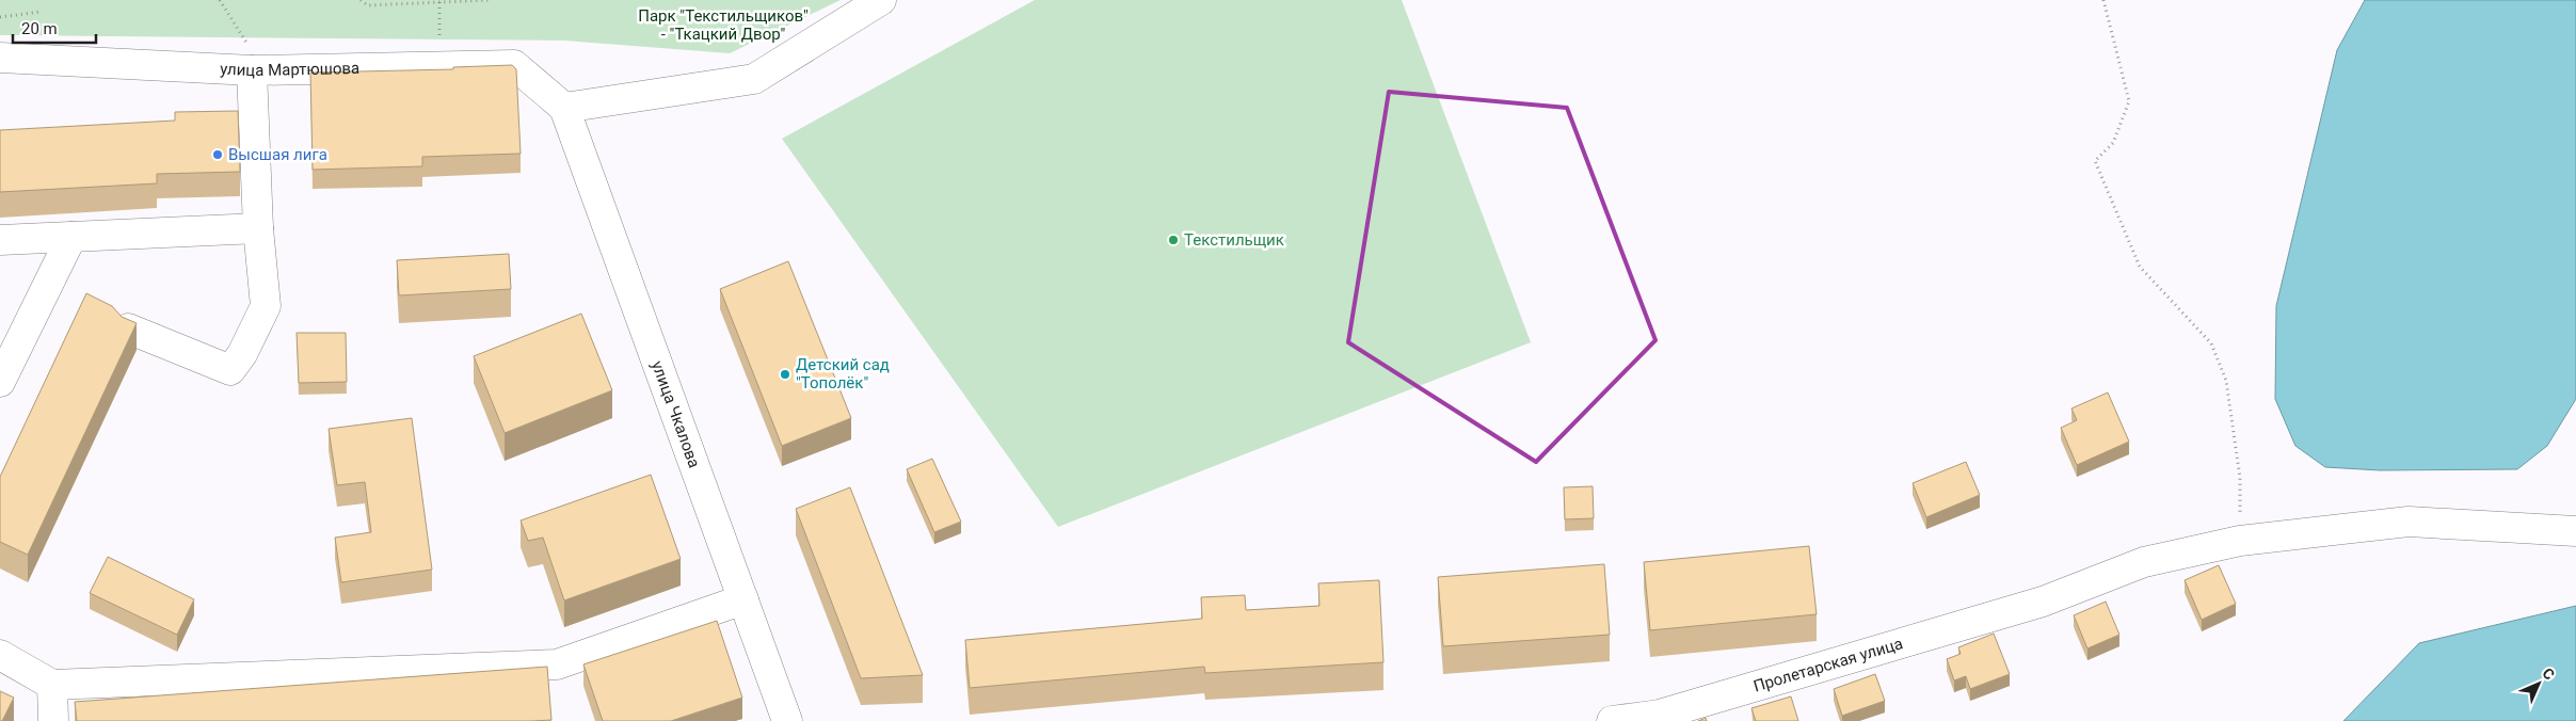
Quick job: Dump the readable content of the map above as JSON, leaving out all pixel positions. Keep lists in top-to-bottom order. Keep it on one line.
{"streets":{"street":["улица Мартюшова","улица Чкалова","Пролетарская улица"]},"crossings":[["улица Мартюшова","улица Чкалова"]],"parks":["Парк \"Текстильщиков\" - \"Ткацкий Двор\""],"places":["Высшая лига","Текстильщик","Детский сад \"Тополёк\""],"scale_bar":"20 m","north":"top right"}
